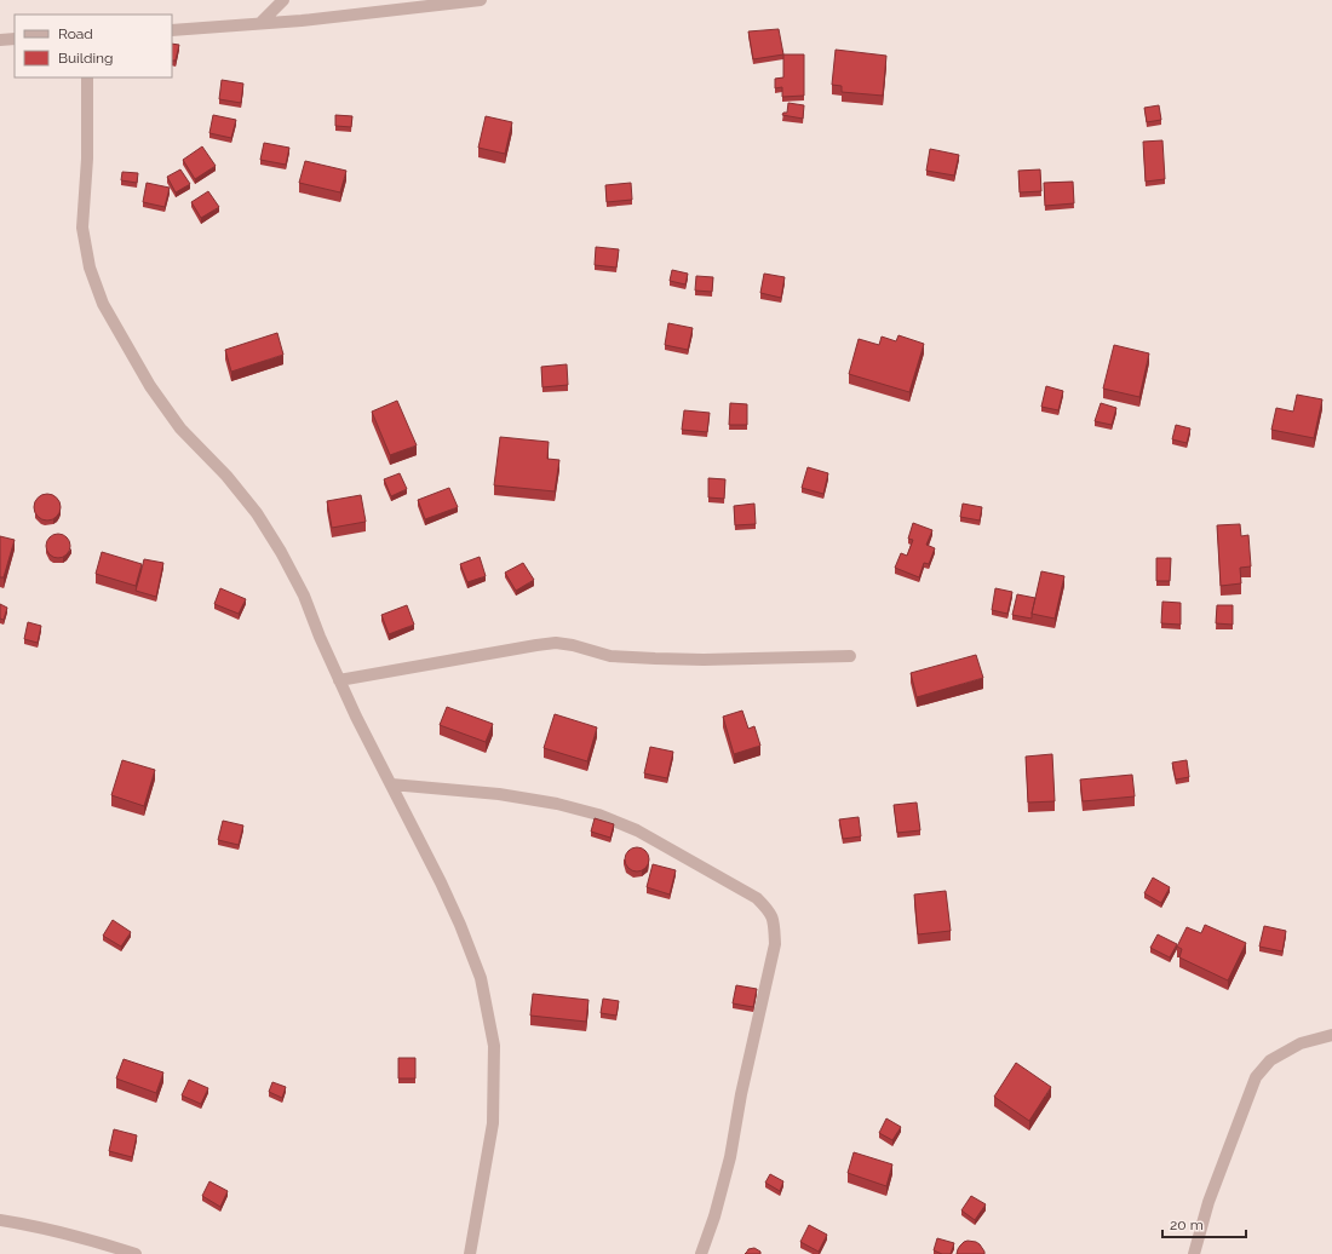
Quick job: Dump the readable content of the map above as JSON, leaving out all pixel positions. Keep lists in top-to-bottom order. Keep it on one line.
{"legend":["Road","Building"],"scale_bar":"20 m"}
